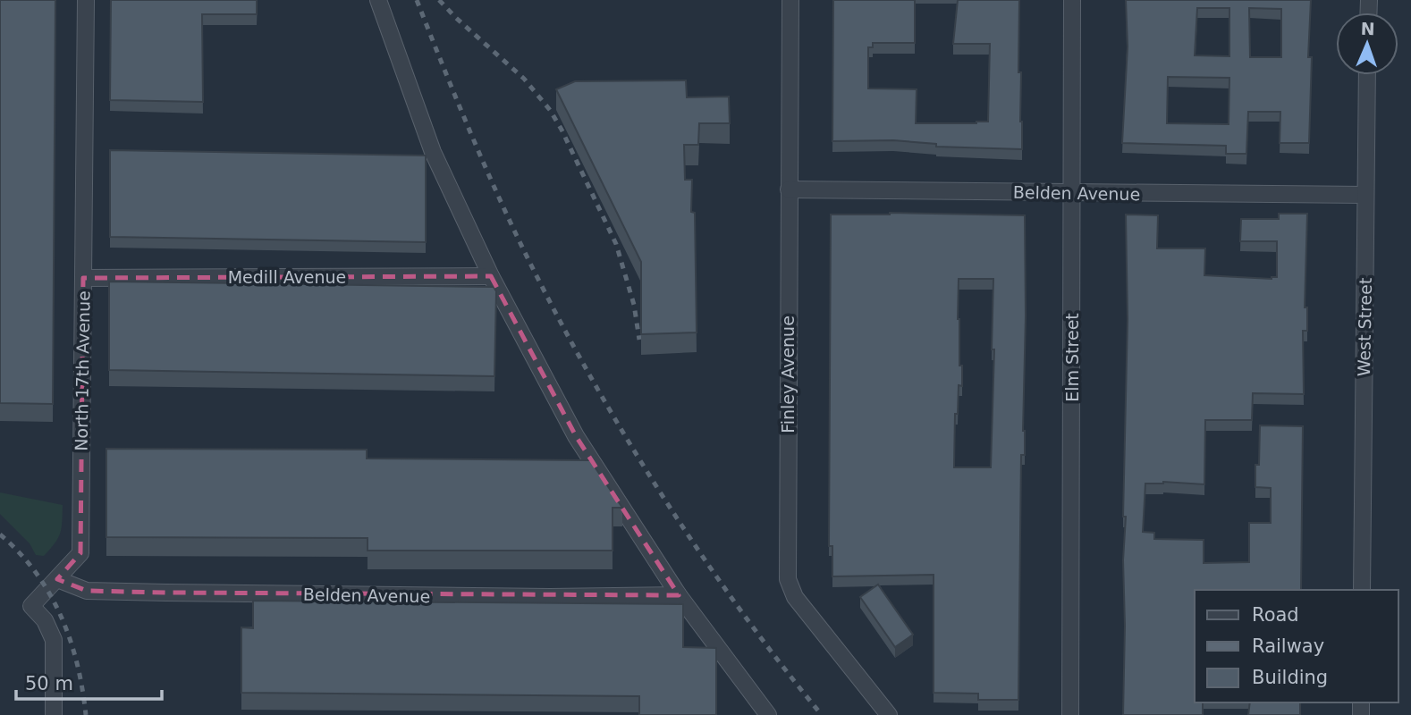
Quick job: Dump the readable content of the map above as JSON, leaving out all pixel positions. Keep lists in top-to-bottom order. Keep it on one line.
{"streets":{"street":["Belden Avenue","Medill Avenue","West Street","Elm Street","North 17th Avenue","Finley Avenue"]},"crossings":[["Belden Avenue","West Street"],["Belden Avenue","Elm Street"],["Belden Avenue","North 17th Avenue"],["Belden Avenue","Finley Avenue"],["Medill Avenue","North 17th Avenue"]],"legend":["Road","Railway","Building"],"scale_bar":"50 m","north":"top"}
